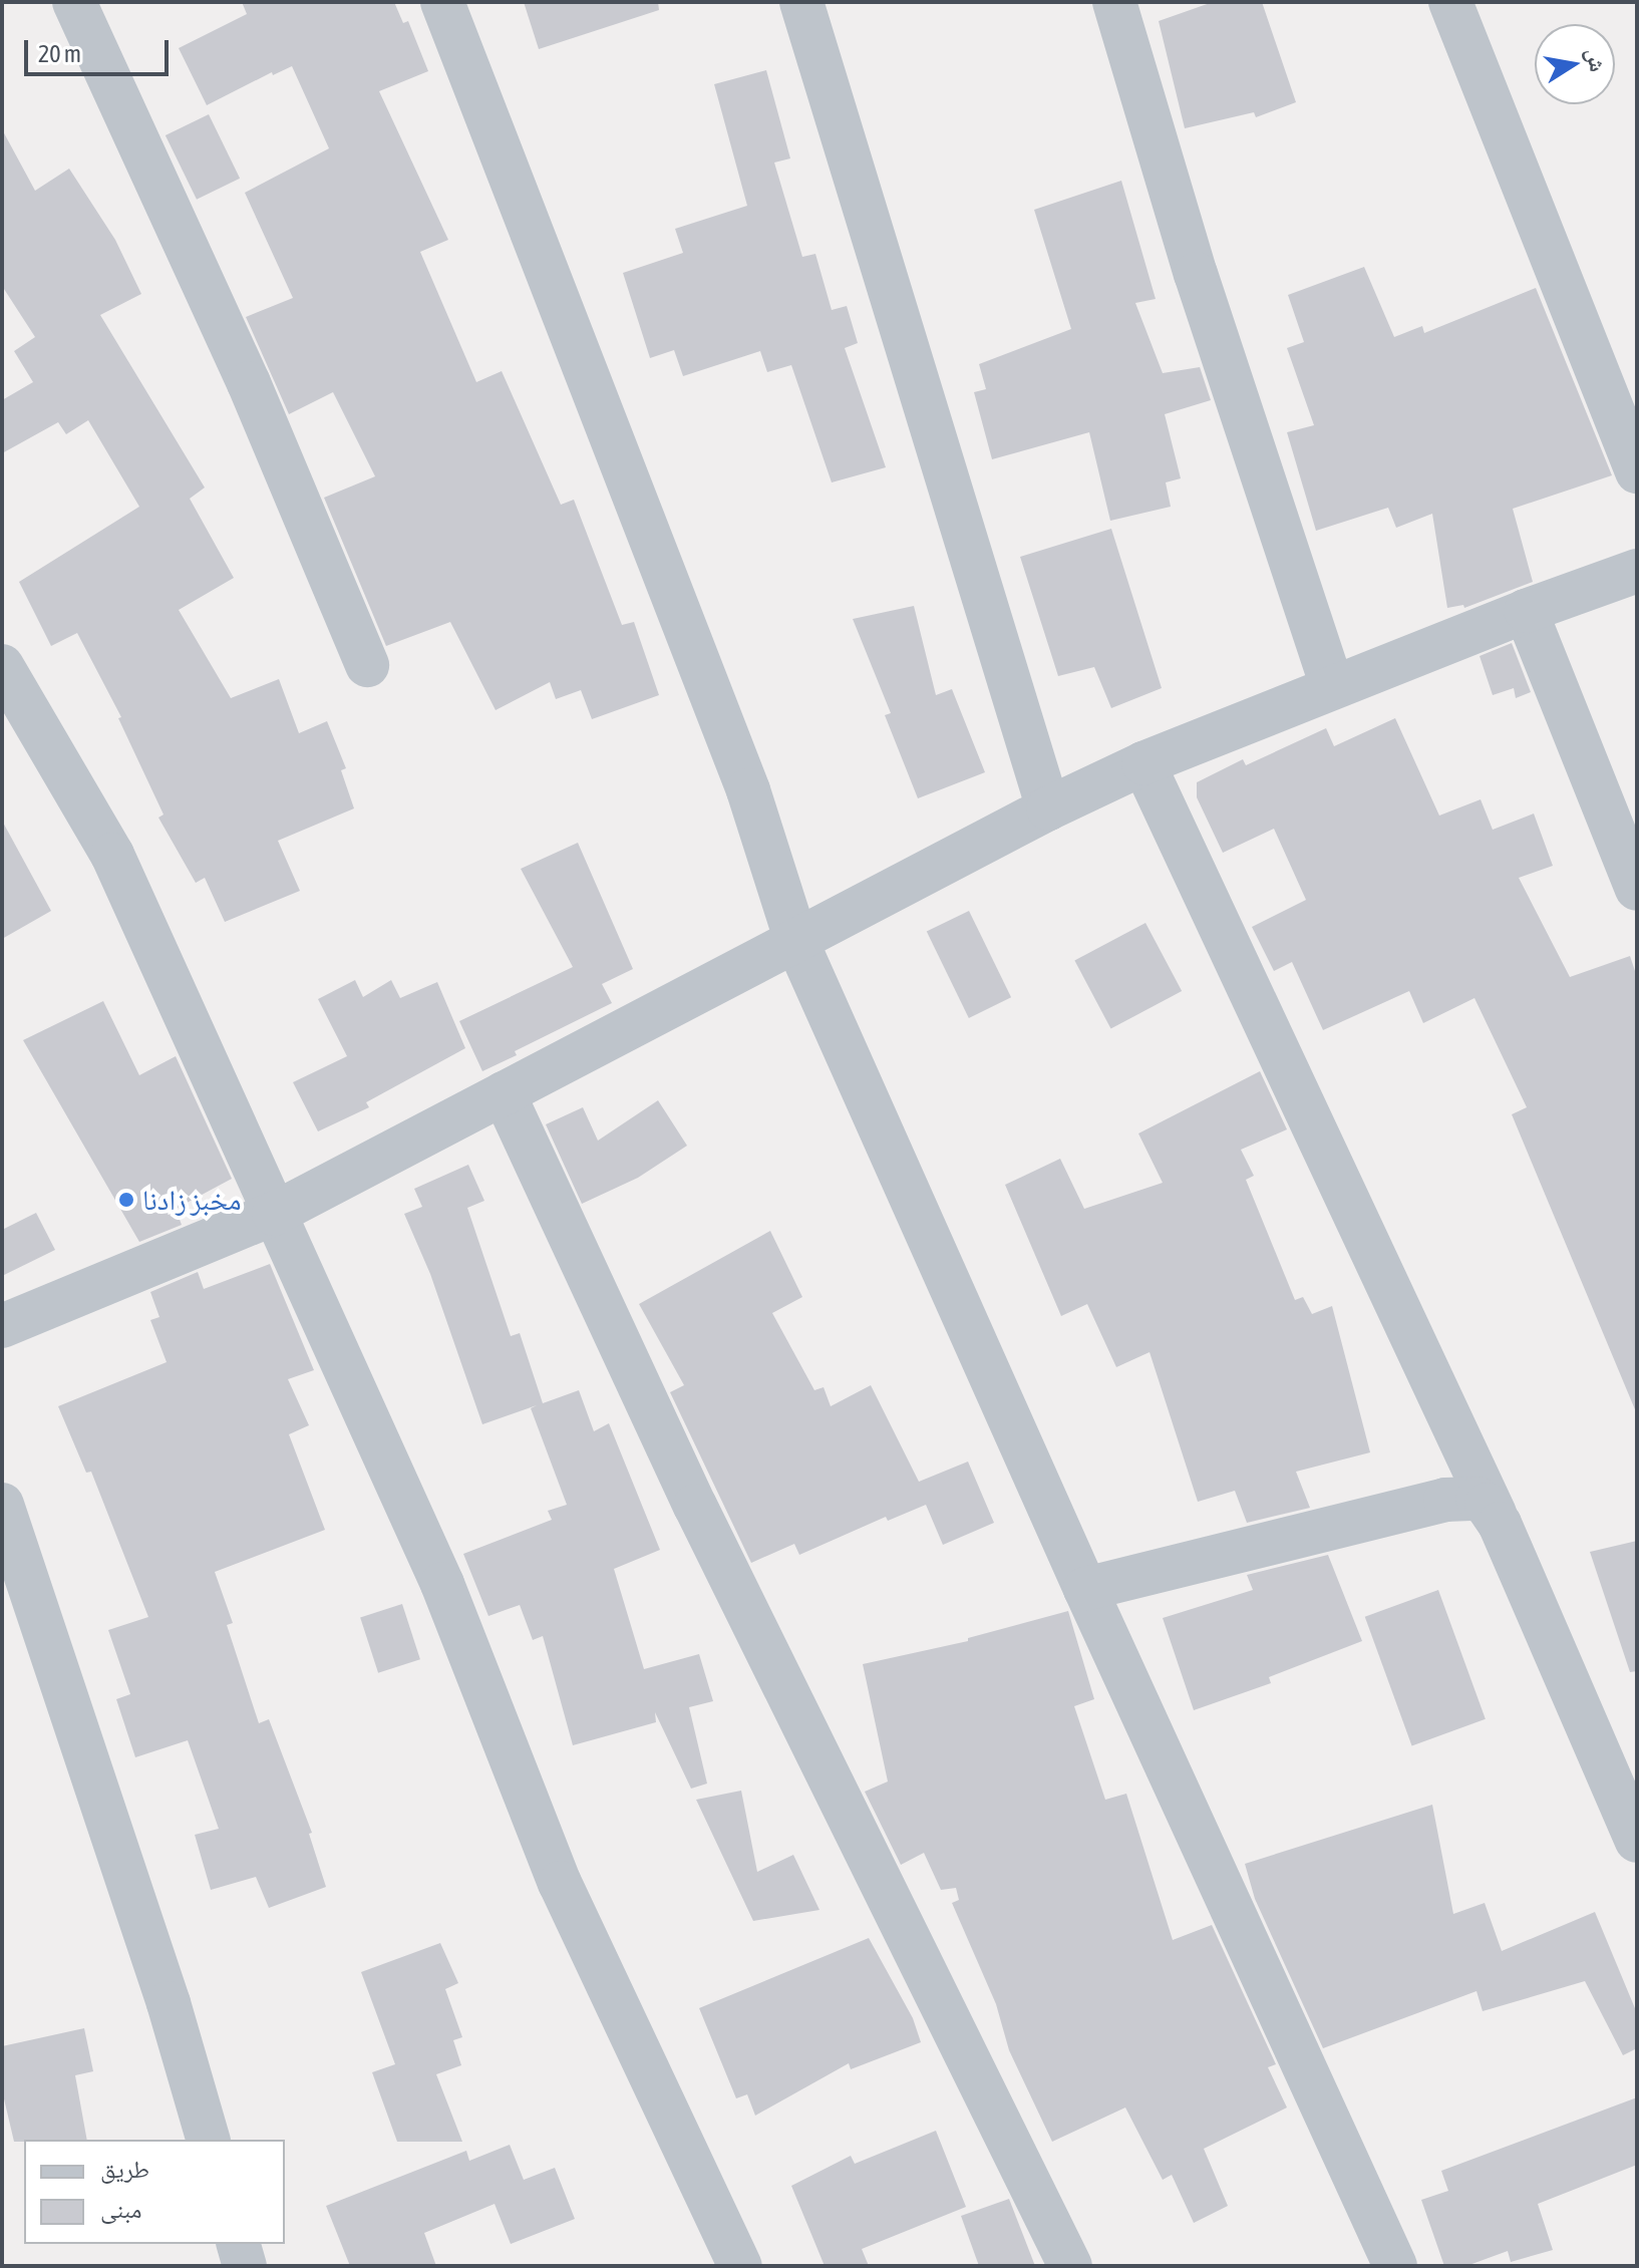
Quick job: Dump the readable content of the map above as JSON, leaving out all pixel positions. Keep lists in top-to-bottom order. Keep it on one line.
{"places":["مخبز زادنا"],"legend":["طريق","مبنى"],"scale_bar":"20 m","north":"right"}
